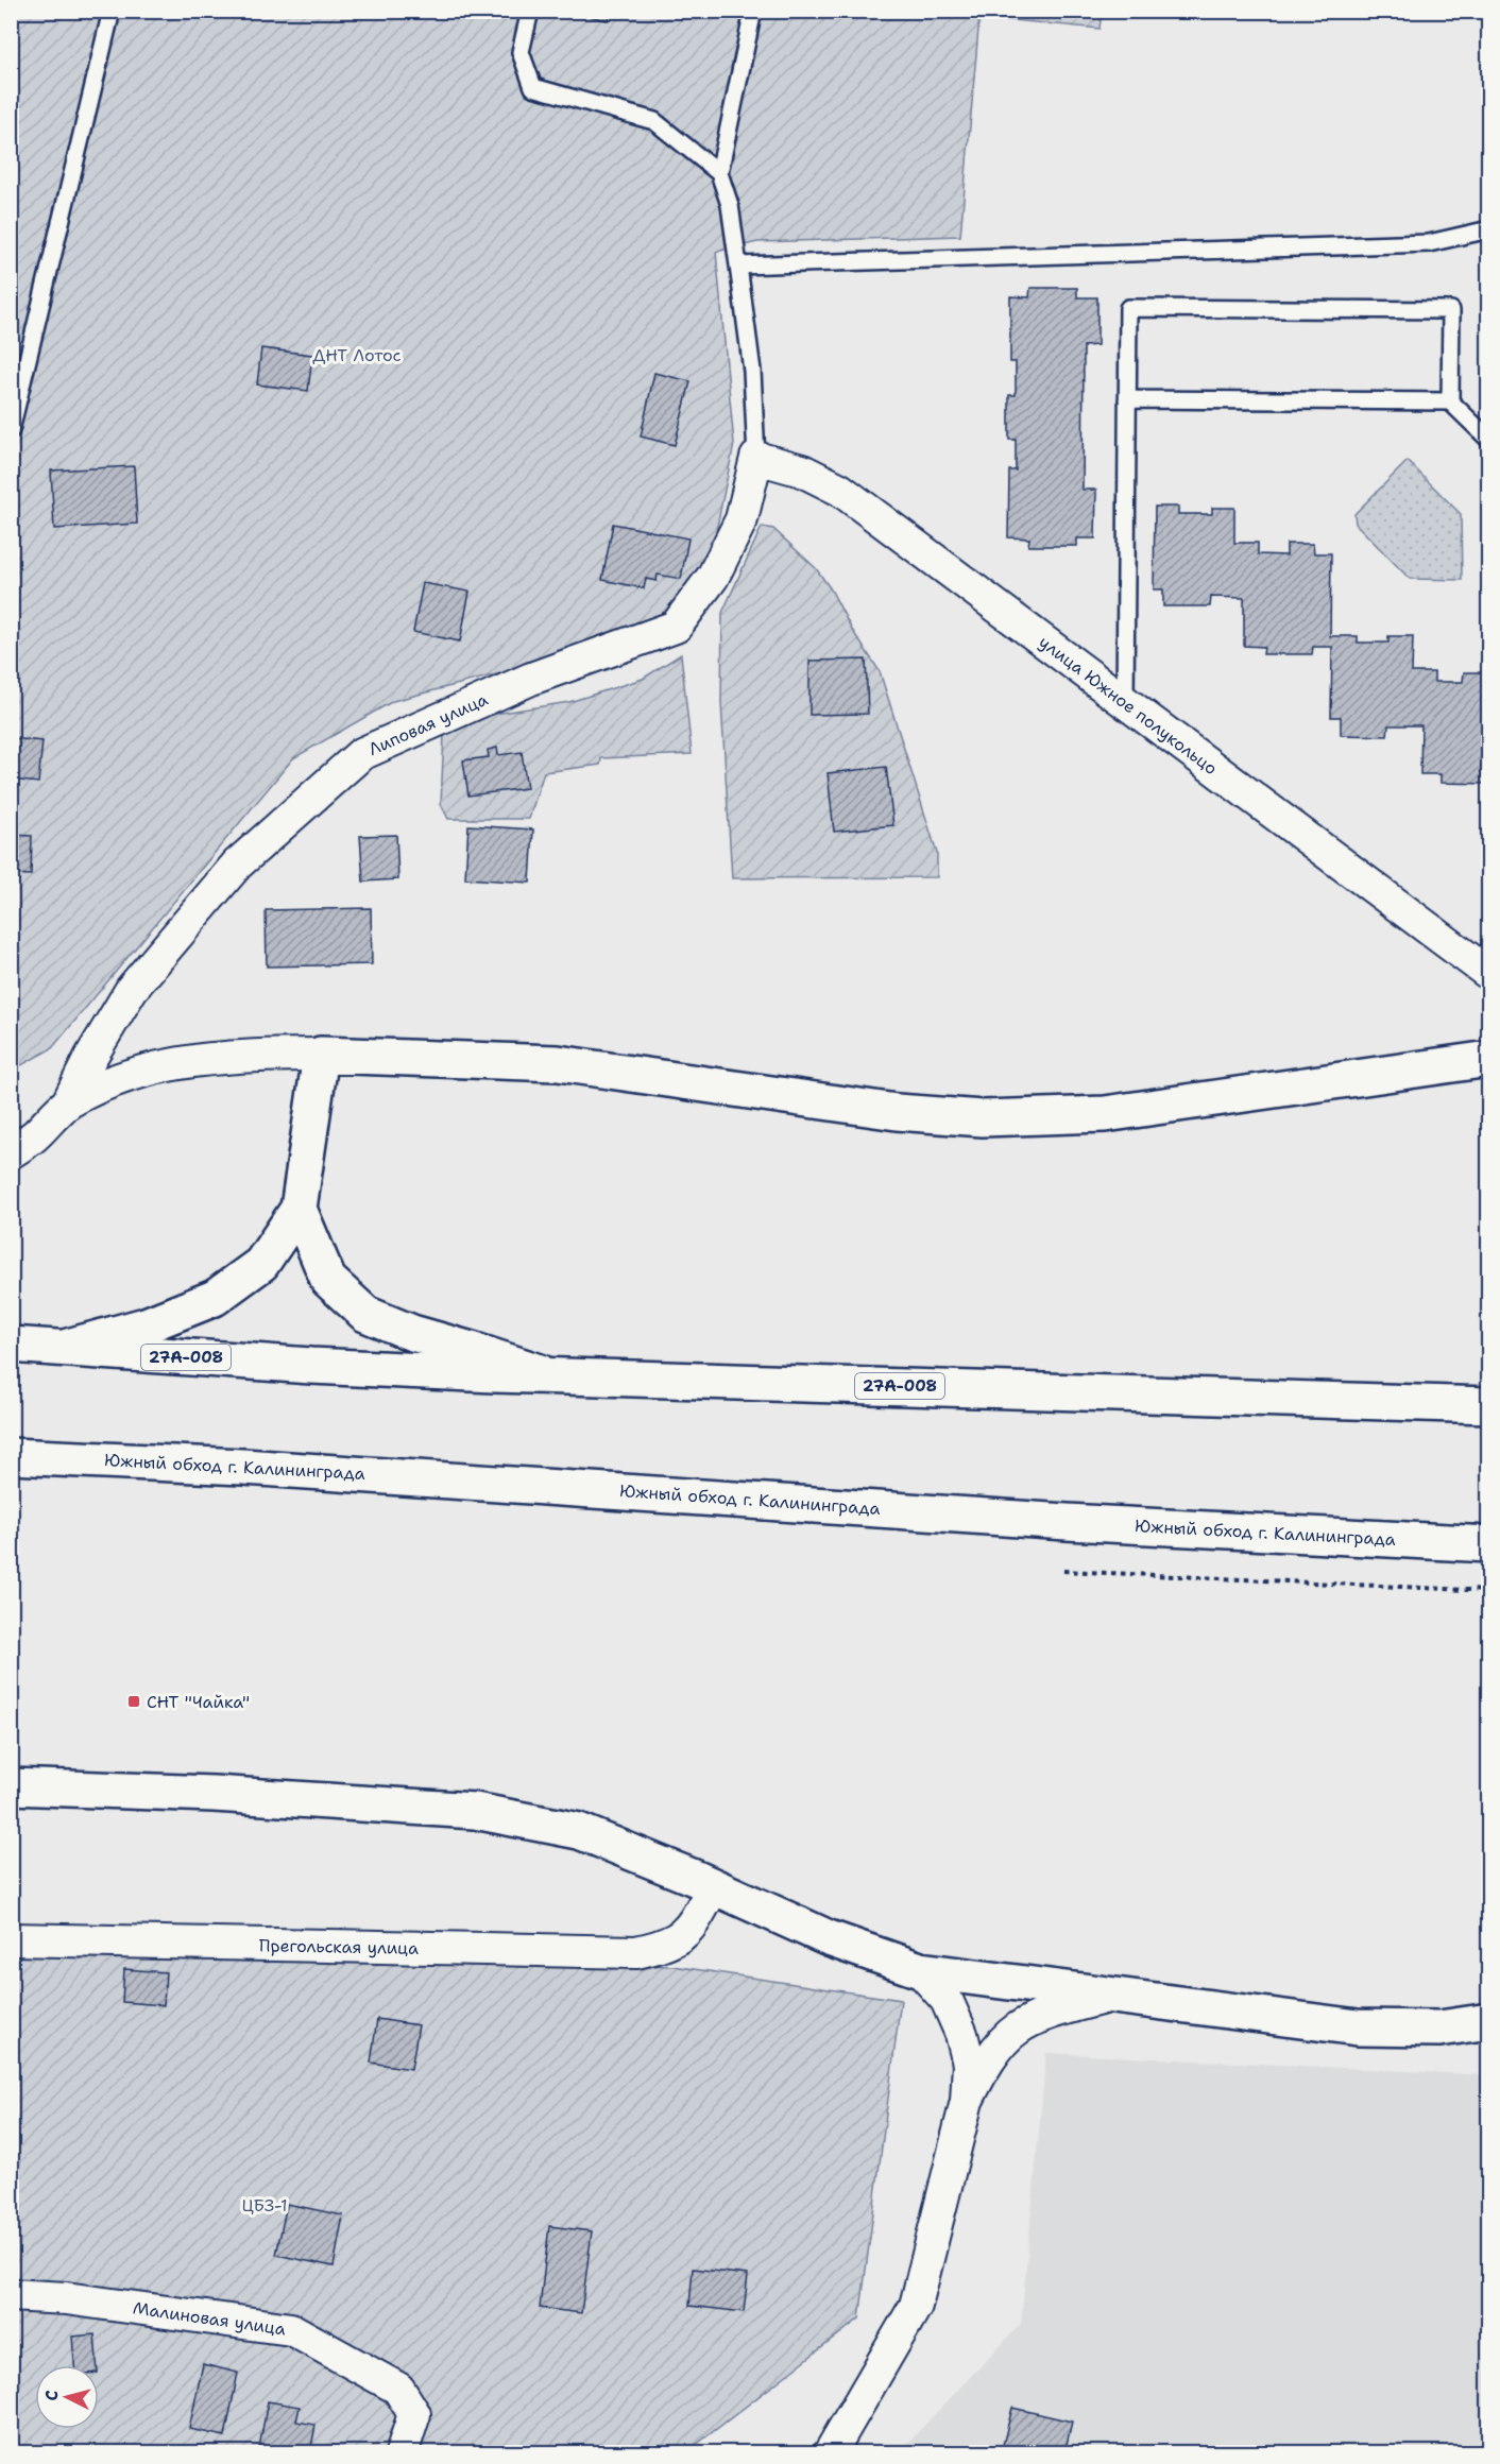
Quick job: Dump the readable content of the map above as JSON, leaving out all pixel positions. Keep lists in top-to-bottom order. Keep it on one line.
{"streets":{"main road":["27А-008","Южный обход г. Калининграда"],"street":["улица Южное полукольцо","Липовая улица","Прегольская улица","Малиновая улица"]},"crossings":[["улица Южное полукольцо","Липовая улица"]],"parks":["ДНТ Лотос","ЦБЗ-1"],"places":{"transit":["СНТ \"Чайка\""]},"north":"left"}
